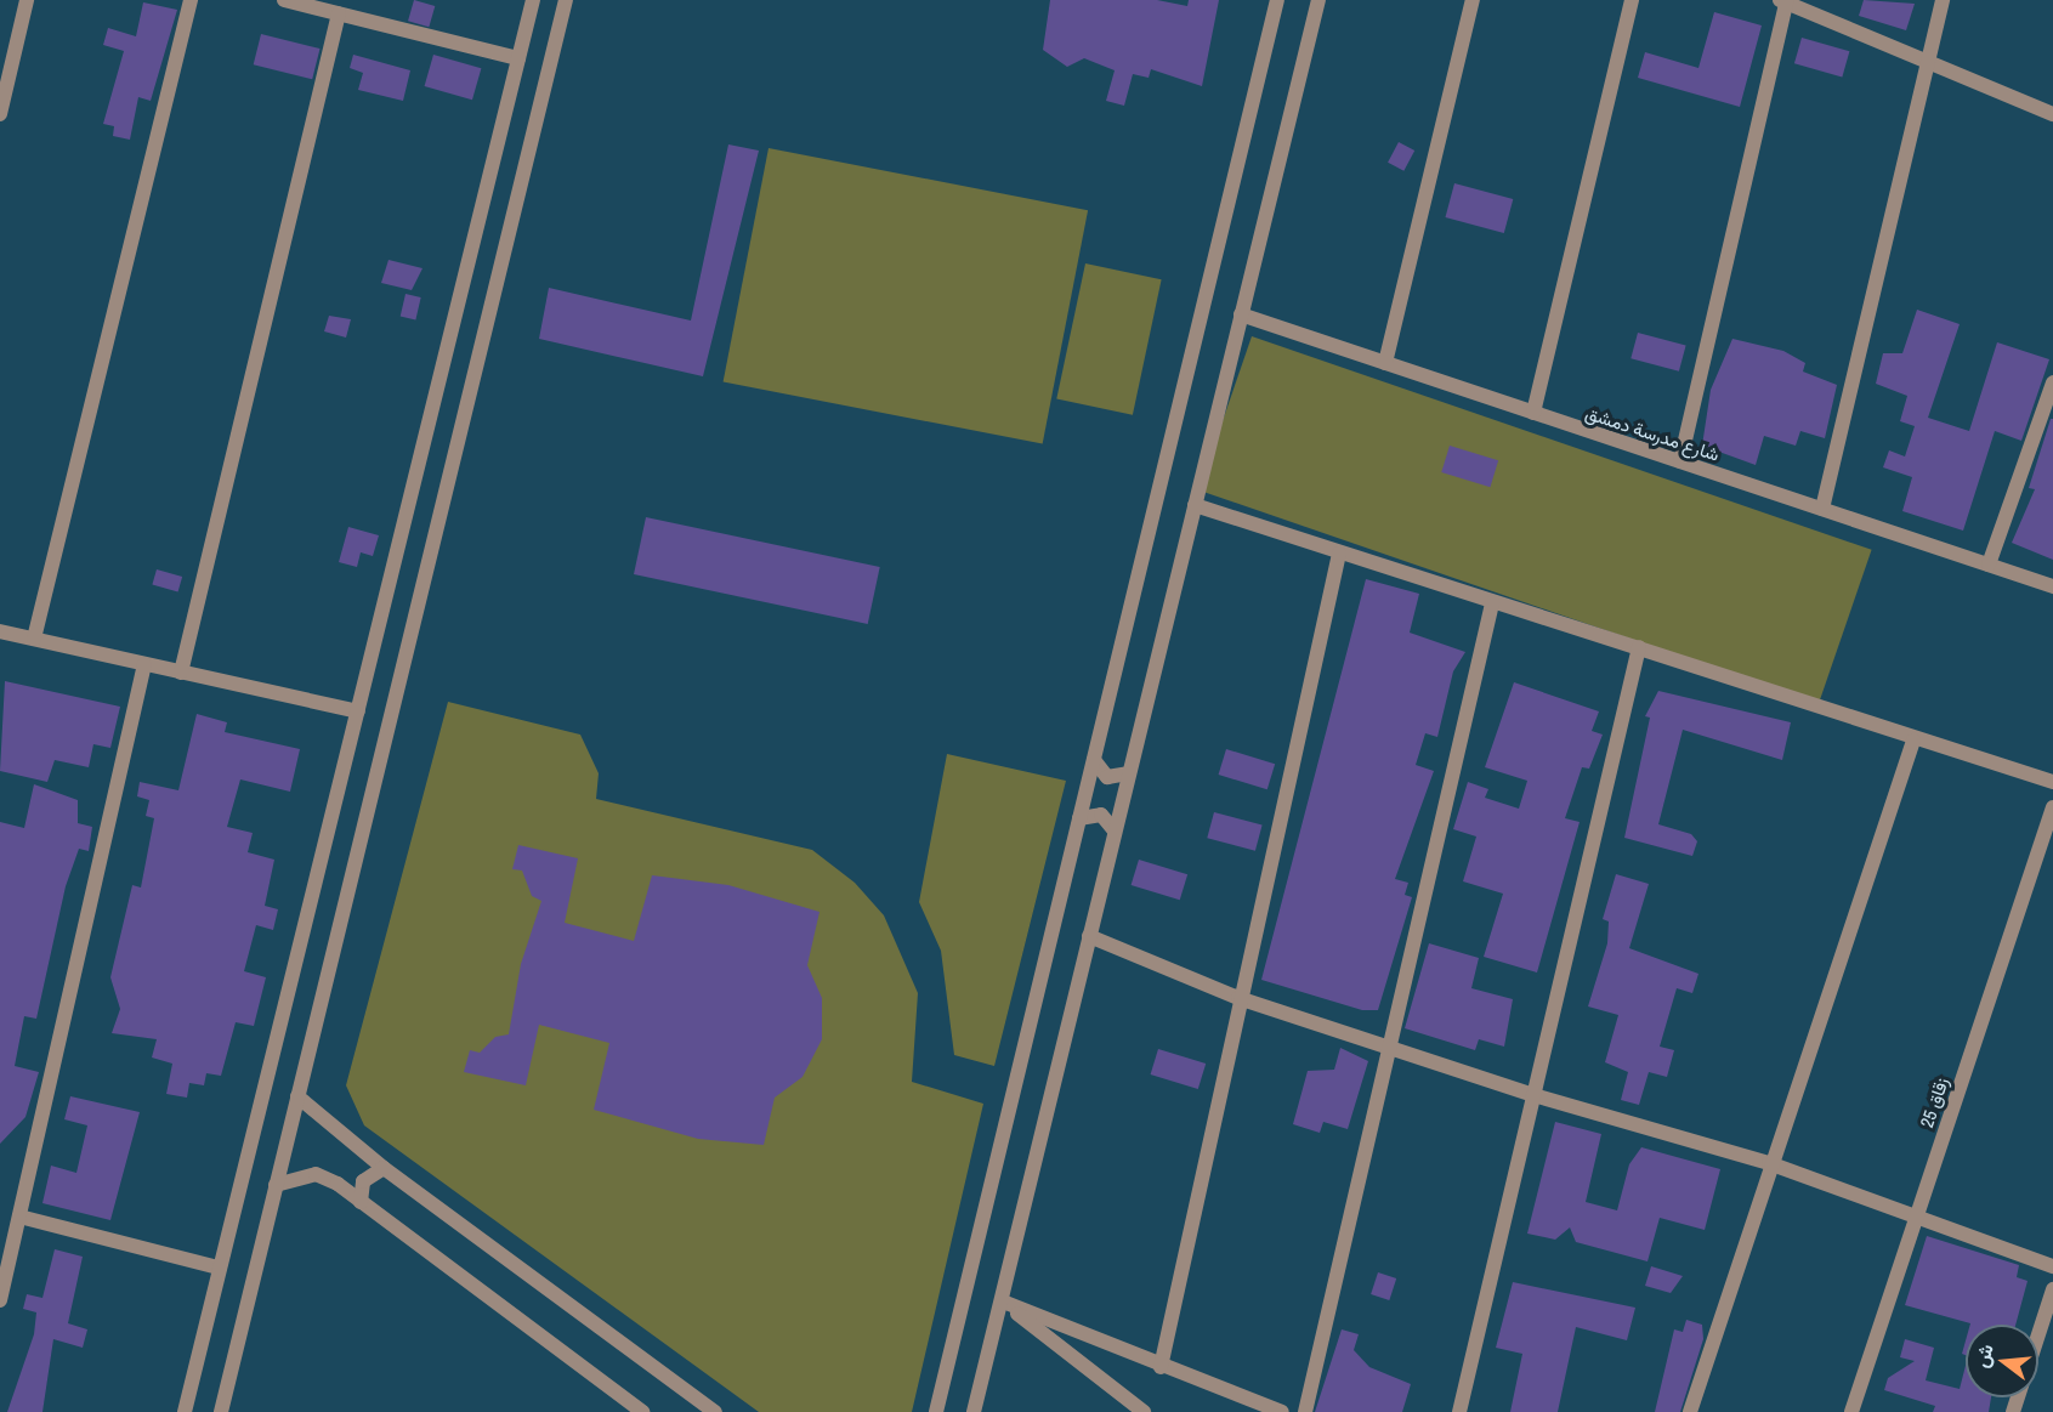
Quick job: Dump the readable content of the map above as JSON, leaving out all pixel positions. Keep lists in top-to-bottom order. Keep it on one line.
{"streets":{"street":["شارع مدرسة دمشق","زقاق 25"]},"north":"left"}
